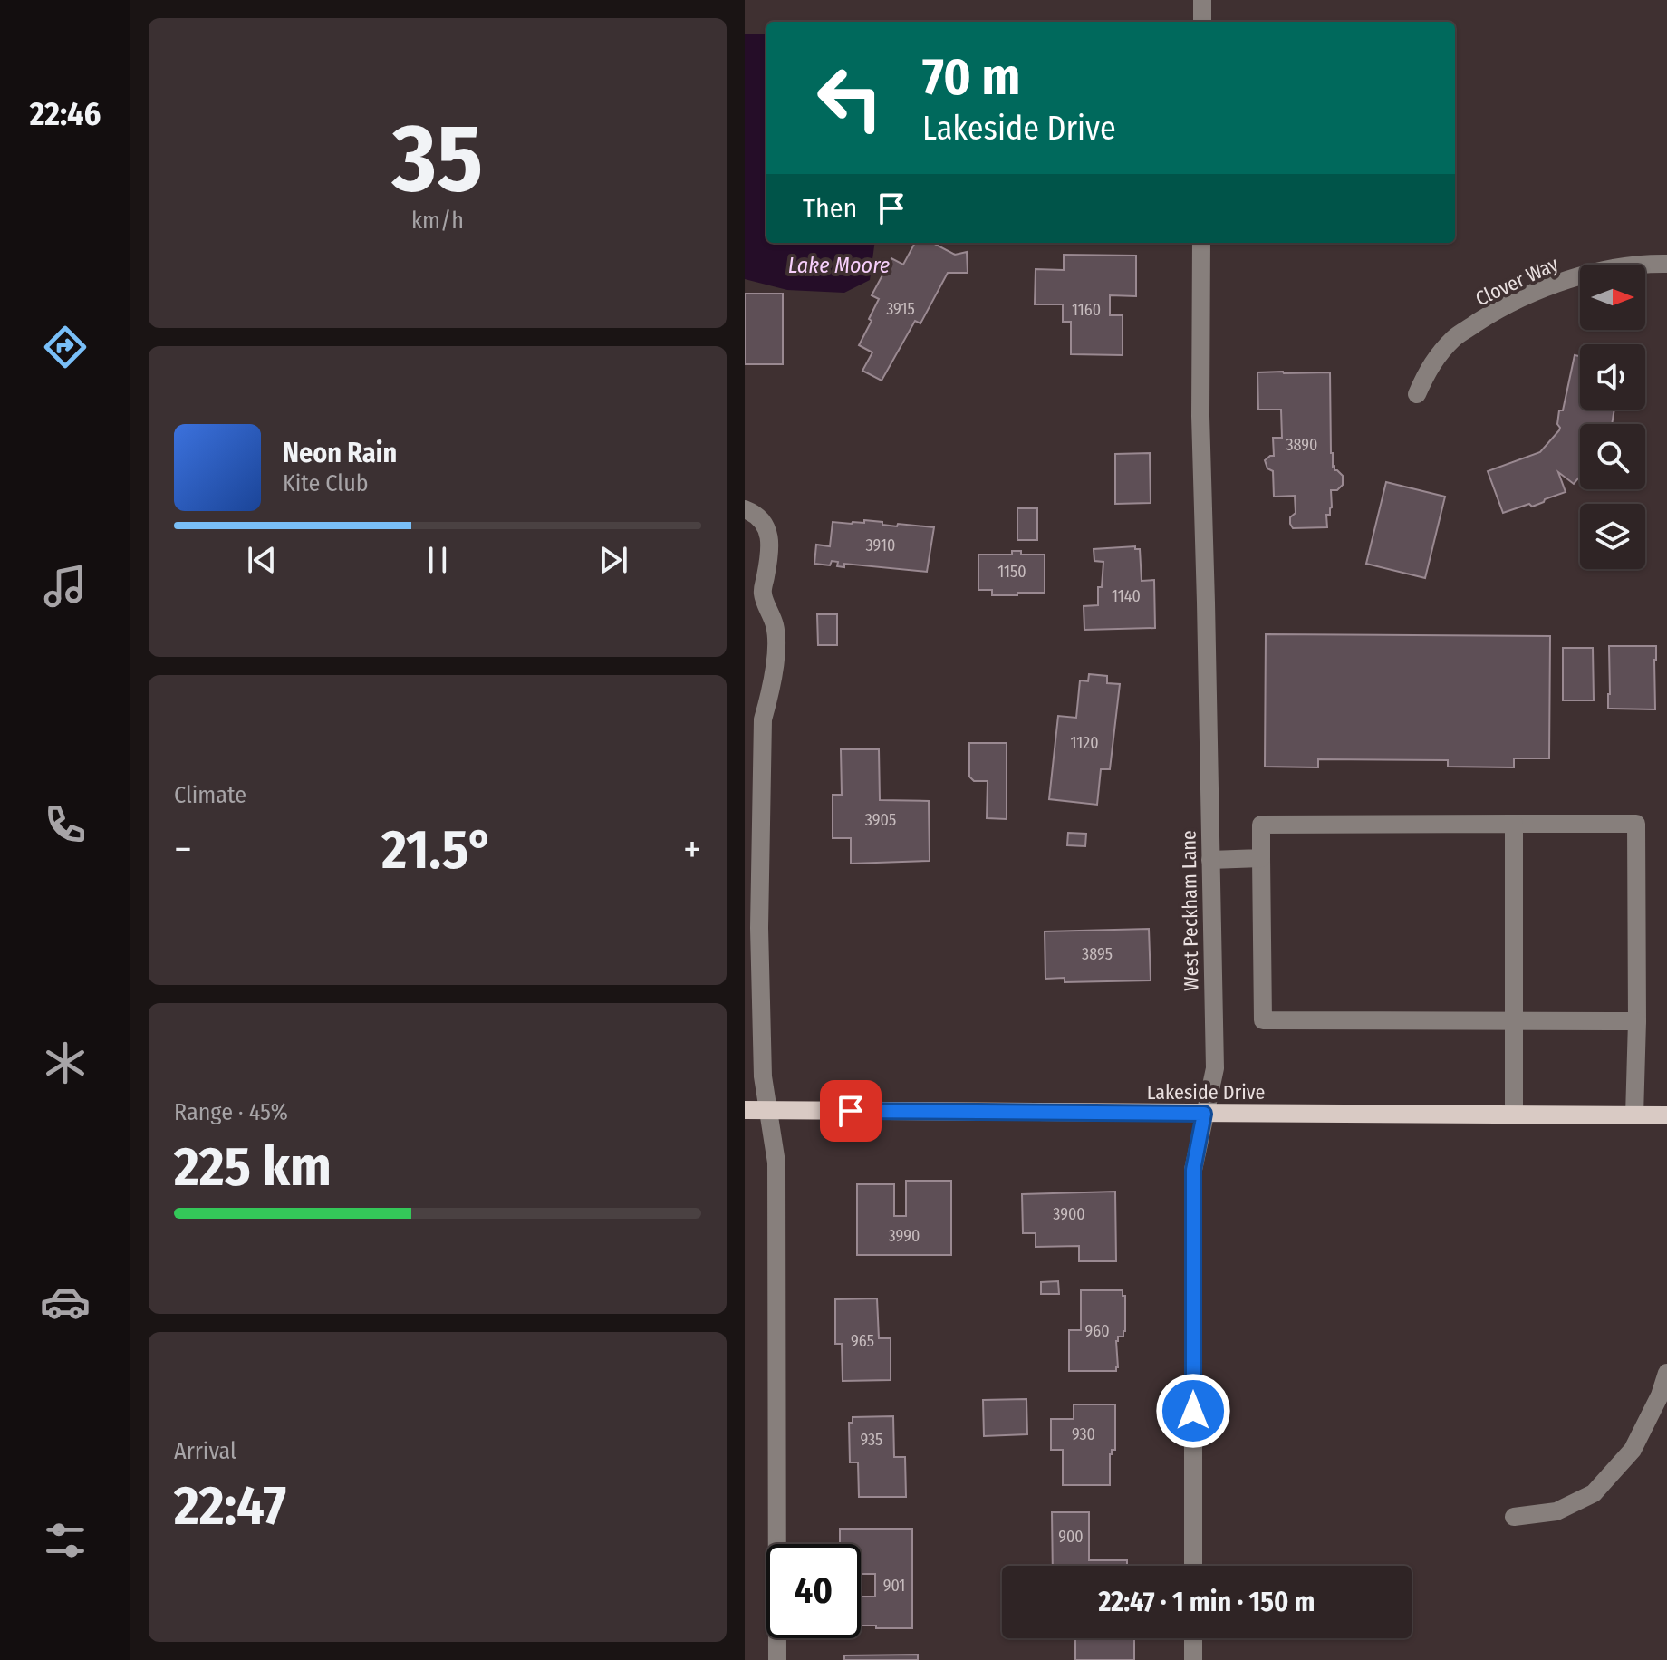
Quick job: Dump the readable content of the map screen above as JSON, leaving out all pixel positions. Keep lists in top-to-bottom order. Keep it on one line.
{"streets":{"main road":["Lakeside Drive"],"street":["Clover Way","West Peckham Lane"]},"crossings":[["West Peckham Lane","Lakeside Drive"]],"water":["Lake Moore"],"house_numbers":["3915","1160","3890","3910","1150","1140","1120","3905","3895","3900","3990","960","965","930","935","900","901"],"north":"right","page":{"tabs":"22:46","tile":[["35","km/h"],"Climate",["Range · 45%","225 km"],["Arrival","22:47"]],"turn":["70 m","Lakeside Drive"],"then":"Then","song":["Neon Rain","Kite Club"],"heat":["−","21.5°","+"],"limit":"40","trip":"22:47 · 1 min · 150 m"}}
